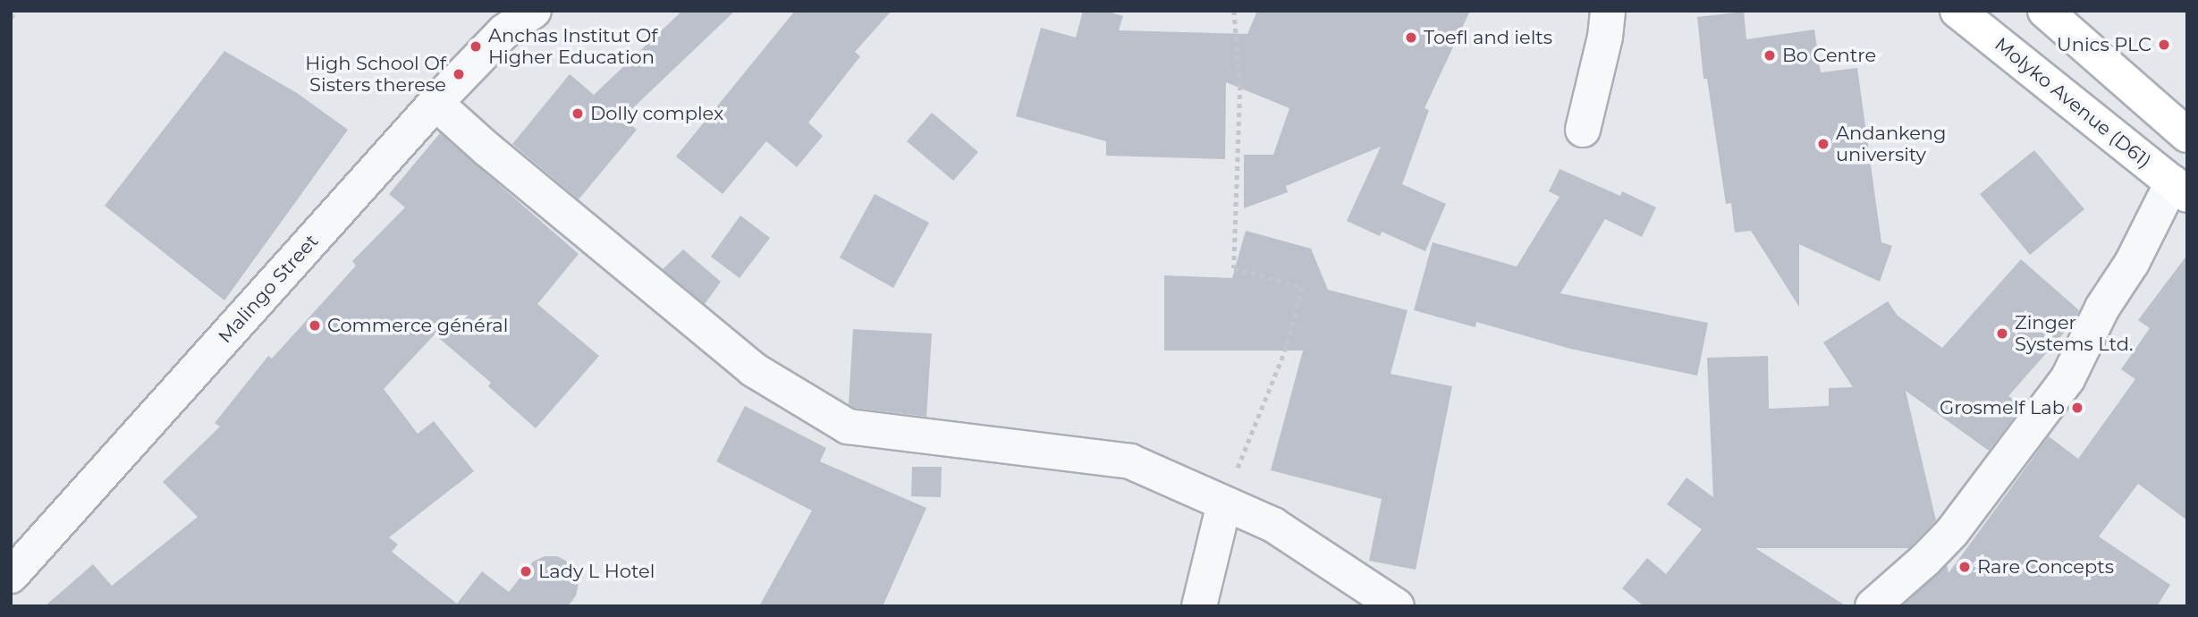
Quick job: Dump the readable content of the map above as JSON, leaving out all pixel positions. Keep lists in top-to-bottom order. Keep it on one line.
{"streets":{"highway":["Molyko Avenue (D61)"],"street":["Malingo Street"]},"places":["Toefl and ielts","Unics PLC","Anchas Institut Of Higher Education","Bo Centre","High School Of Sisters therese","Dolly complex","Andankeng university","Commerce général","Zinger Systems Ltd.","Grosmelf Lab","Rare Concepts","Lady L Hotel"]}
